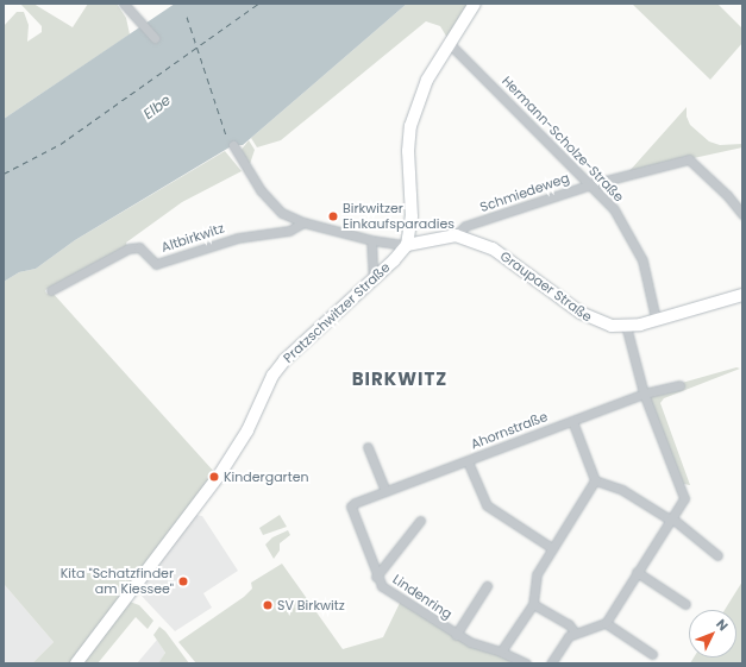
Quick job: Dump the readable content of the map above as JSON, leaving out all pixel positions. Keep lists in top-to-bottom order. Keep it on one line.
{"streets":{"street":["Hermann-Scholze-Straße","Schmiedeweg","Altbirkwitz","Graupaer Straße","Pratzschwitzer Straße","Ahornstraße","Lindenring"]},"crossings":[["Hermann-Scholze-Straße","Schmiedeweg"],["Hermann-Scholze-Straße","Graupaer Straße"],["Schmiedeweg","Graupaer Straße"],["Ahornstraße","Lindenring"]],"districts":["BIRKWITZ"],"water":["Elbe"],"places":["Birkwitzer Einkaufsparadies","Kindergarten","Kita \"Schatzfinder am Kiessee\"","SV Birkwitz"],"north":"top right"}
